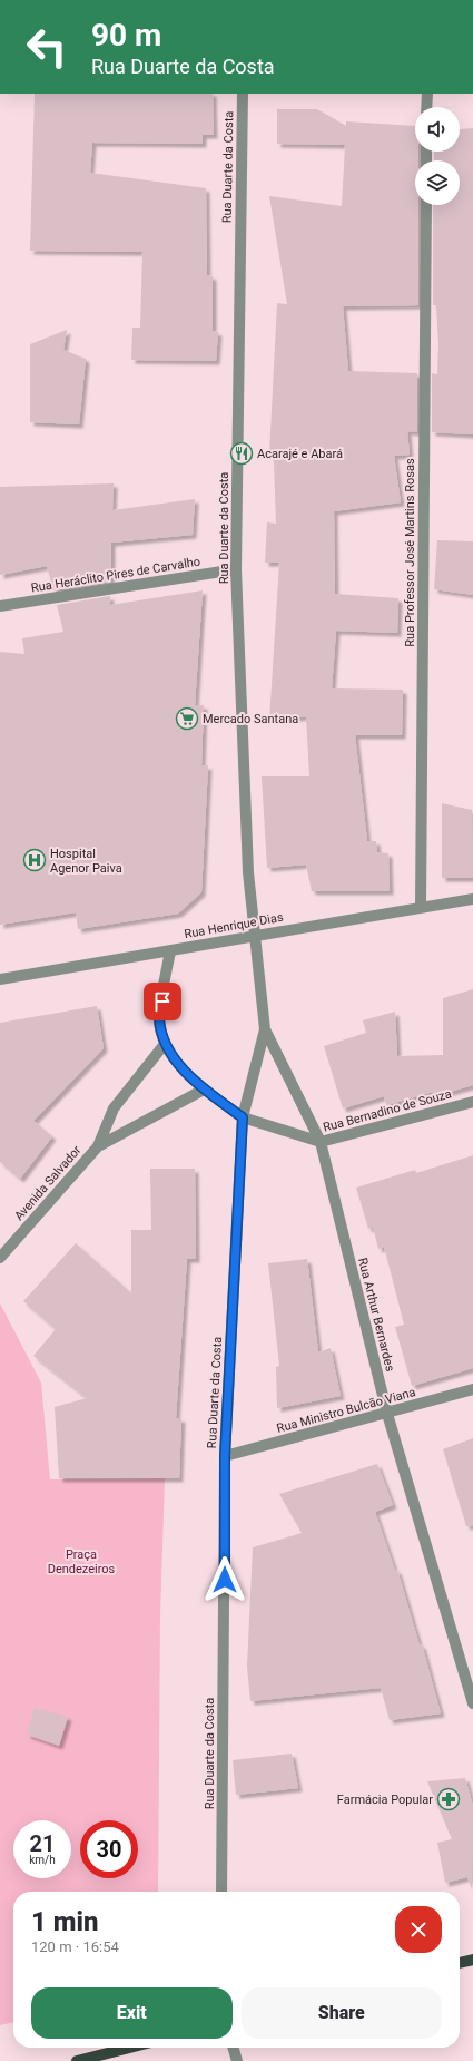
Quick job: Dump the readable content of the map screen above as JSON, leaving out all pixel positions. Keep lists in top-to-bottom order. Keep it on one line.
{"streets":{"street":["Rua Duarte da Costa","Rua Professor José Martins Rosas","Rua Heráclito Pires de Carvalho","Rua Henrique Dias","Rua Bernadino de Souza","Avenida Salvador","Rua Arthur Bernardes","Rua Ministro Bulcão Viana"]},"crossings":[["Rua Duarte da Costa","Rua Heráclito Pires de Carvalho"],["Rua Duarte da Costa","Rua Henrique Dias"],["Rua Duarte da Costa","Rua Bernadino de Souza"],["Rua Duarte da Costa","Rua Arthur Bernardes"],["Rua Duarte da Costa","Rua Ministro Bulcão Viana"],["Rua Professor José Martins Rosas","Rua Henrique Dias"],["Rua Henrique Dias","Rua Arthur Bernardes"],["Rua Bernadino de Souza","Rua Arthur Bernardes"],["Rua Arthur Bernardes","Rua Ministro Bulcão Viana"]],"parks":["Praça Dendezeiros"],"places":{"restaurant":["Acarajé e Abará"],"supermarket":["Mercado Santana"],"hospital":["Hospital Agenor Paiva"],"pharmacy":["Farmácia Popular"]},"page":{"turn":["90 m","Rua Duarte da Costa"],"speed":"21 km/h","limit":"30","heading":["1 min","120 m · 16:54"],"buttons":["Exit","Share"]}}
